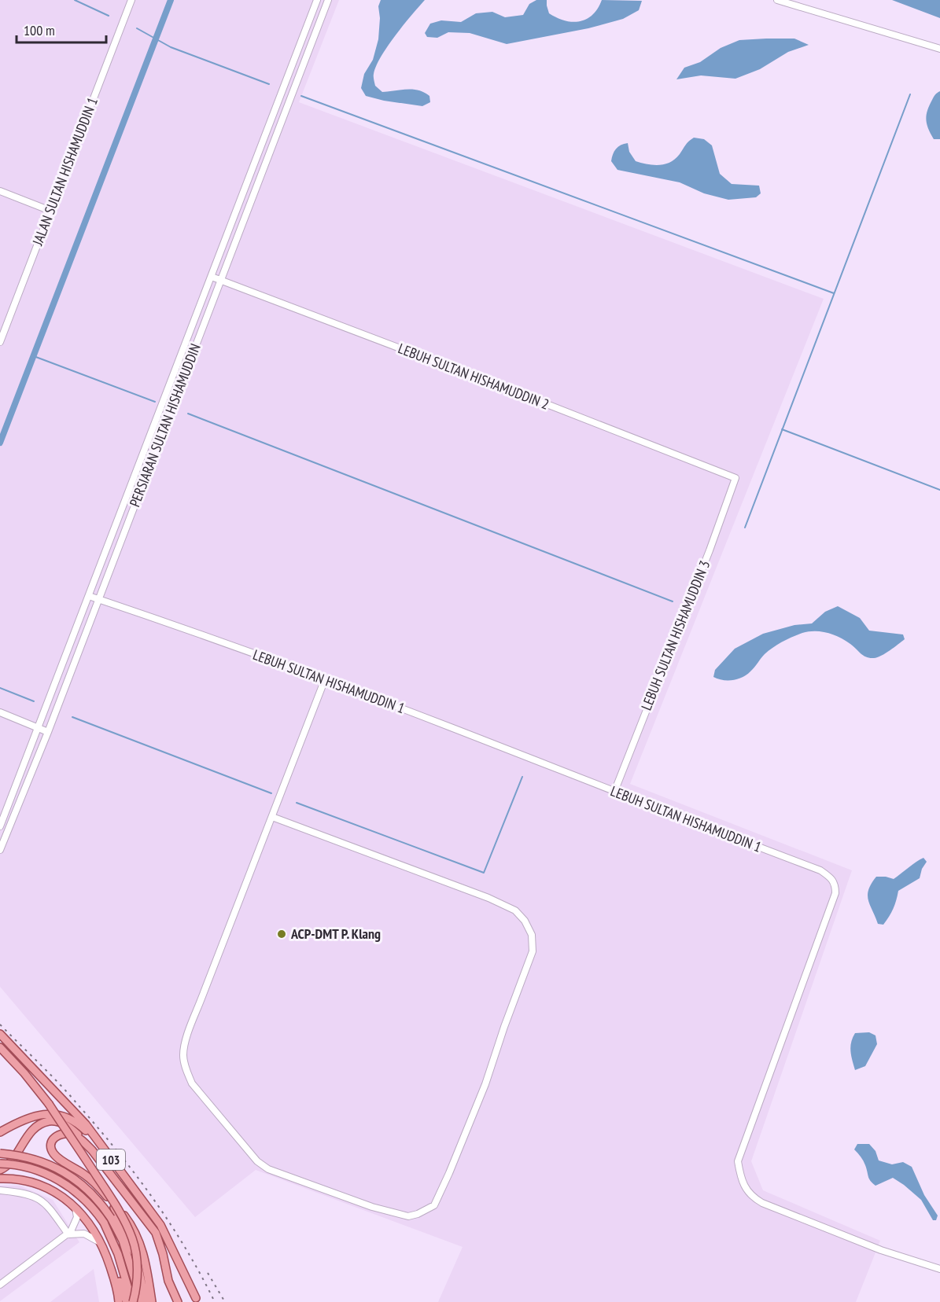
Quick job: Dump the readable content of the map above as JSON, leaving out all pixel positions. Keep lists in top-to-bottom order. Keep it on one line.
{"streets":{"main road":["103"],"street":["JALAN SULTAN HISHAMUDDIN 1","LEBUH SULTAN HISHAMUDDIN 2","PERSIARAN SULTAN HISHAMUDDIN","LEBUH SULTAN HISHAMUDDIN 3","LEBUH SULTAN HISHAMUDDIN 1"]},"crossings":[["LEBUH SULTAN HISHAMUDDIN 2","PERSIARAN SULTAN HISHAMUDDIN"],["LEBUH SULTAN HISHAMUDDIN 2","LEBUH SULTAN HISHAMUDDIN 3"],["PERSIARAN SULTAN HISHAMUDDIN","LEBUH SULTAN HISHAMUDDIN 1"],["LEBUH SULTAN HISHAMUDDIN 3","LEBUH SULTAN HISHAMUDDIN 1"]],"places":["ACP-DMT P. Klang"],"scale_bar":"100 m"}
